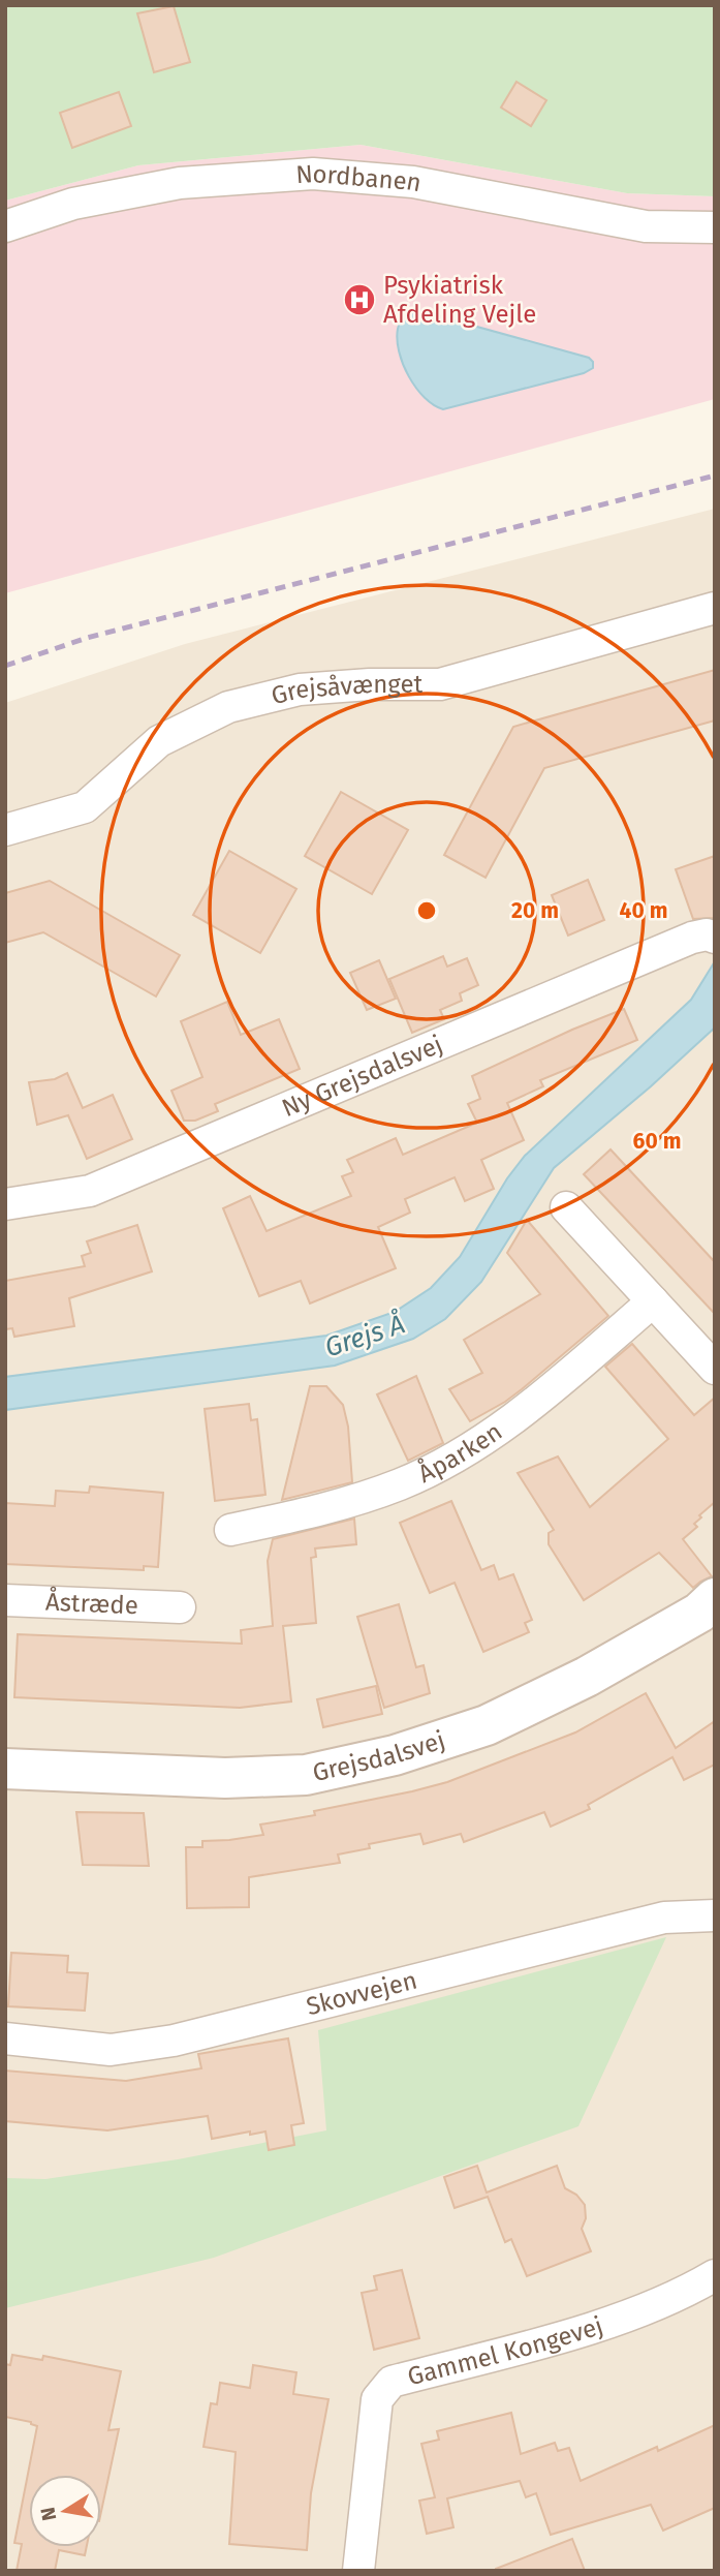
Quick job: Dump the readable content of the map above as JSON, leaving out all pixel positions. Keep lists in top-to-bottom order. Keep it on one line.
{"streets":{"street":["Nordbanen","Grejsåvænget","Ny Grejsdalsvej","Åparken","Åstræde","Grejsdalsvej","Skovvejen","Gammel Kongevej"]},"water":["Grejs Å"],"places":{"hospital":["Psykiatrisk Afdeling Vejle"]},"north":"left","rings":["20 m","40 m","60 m"]}
